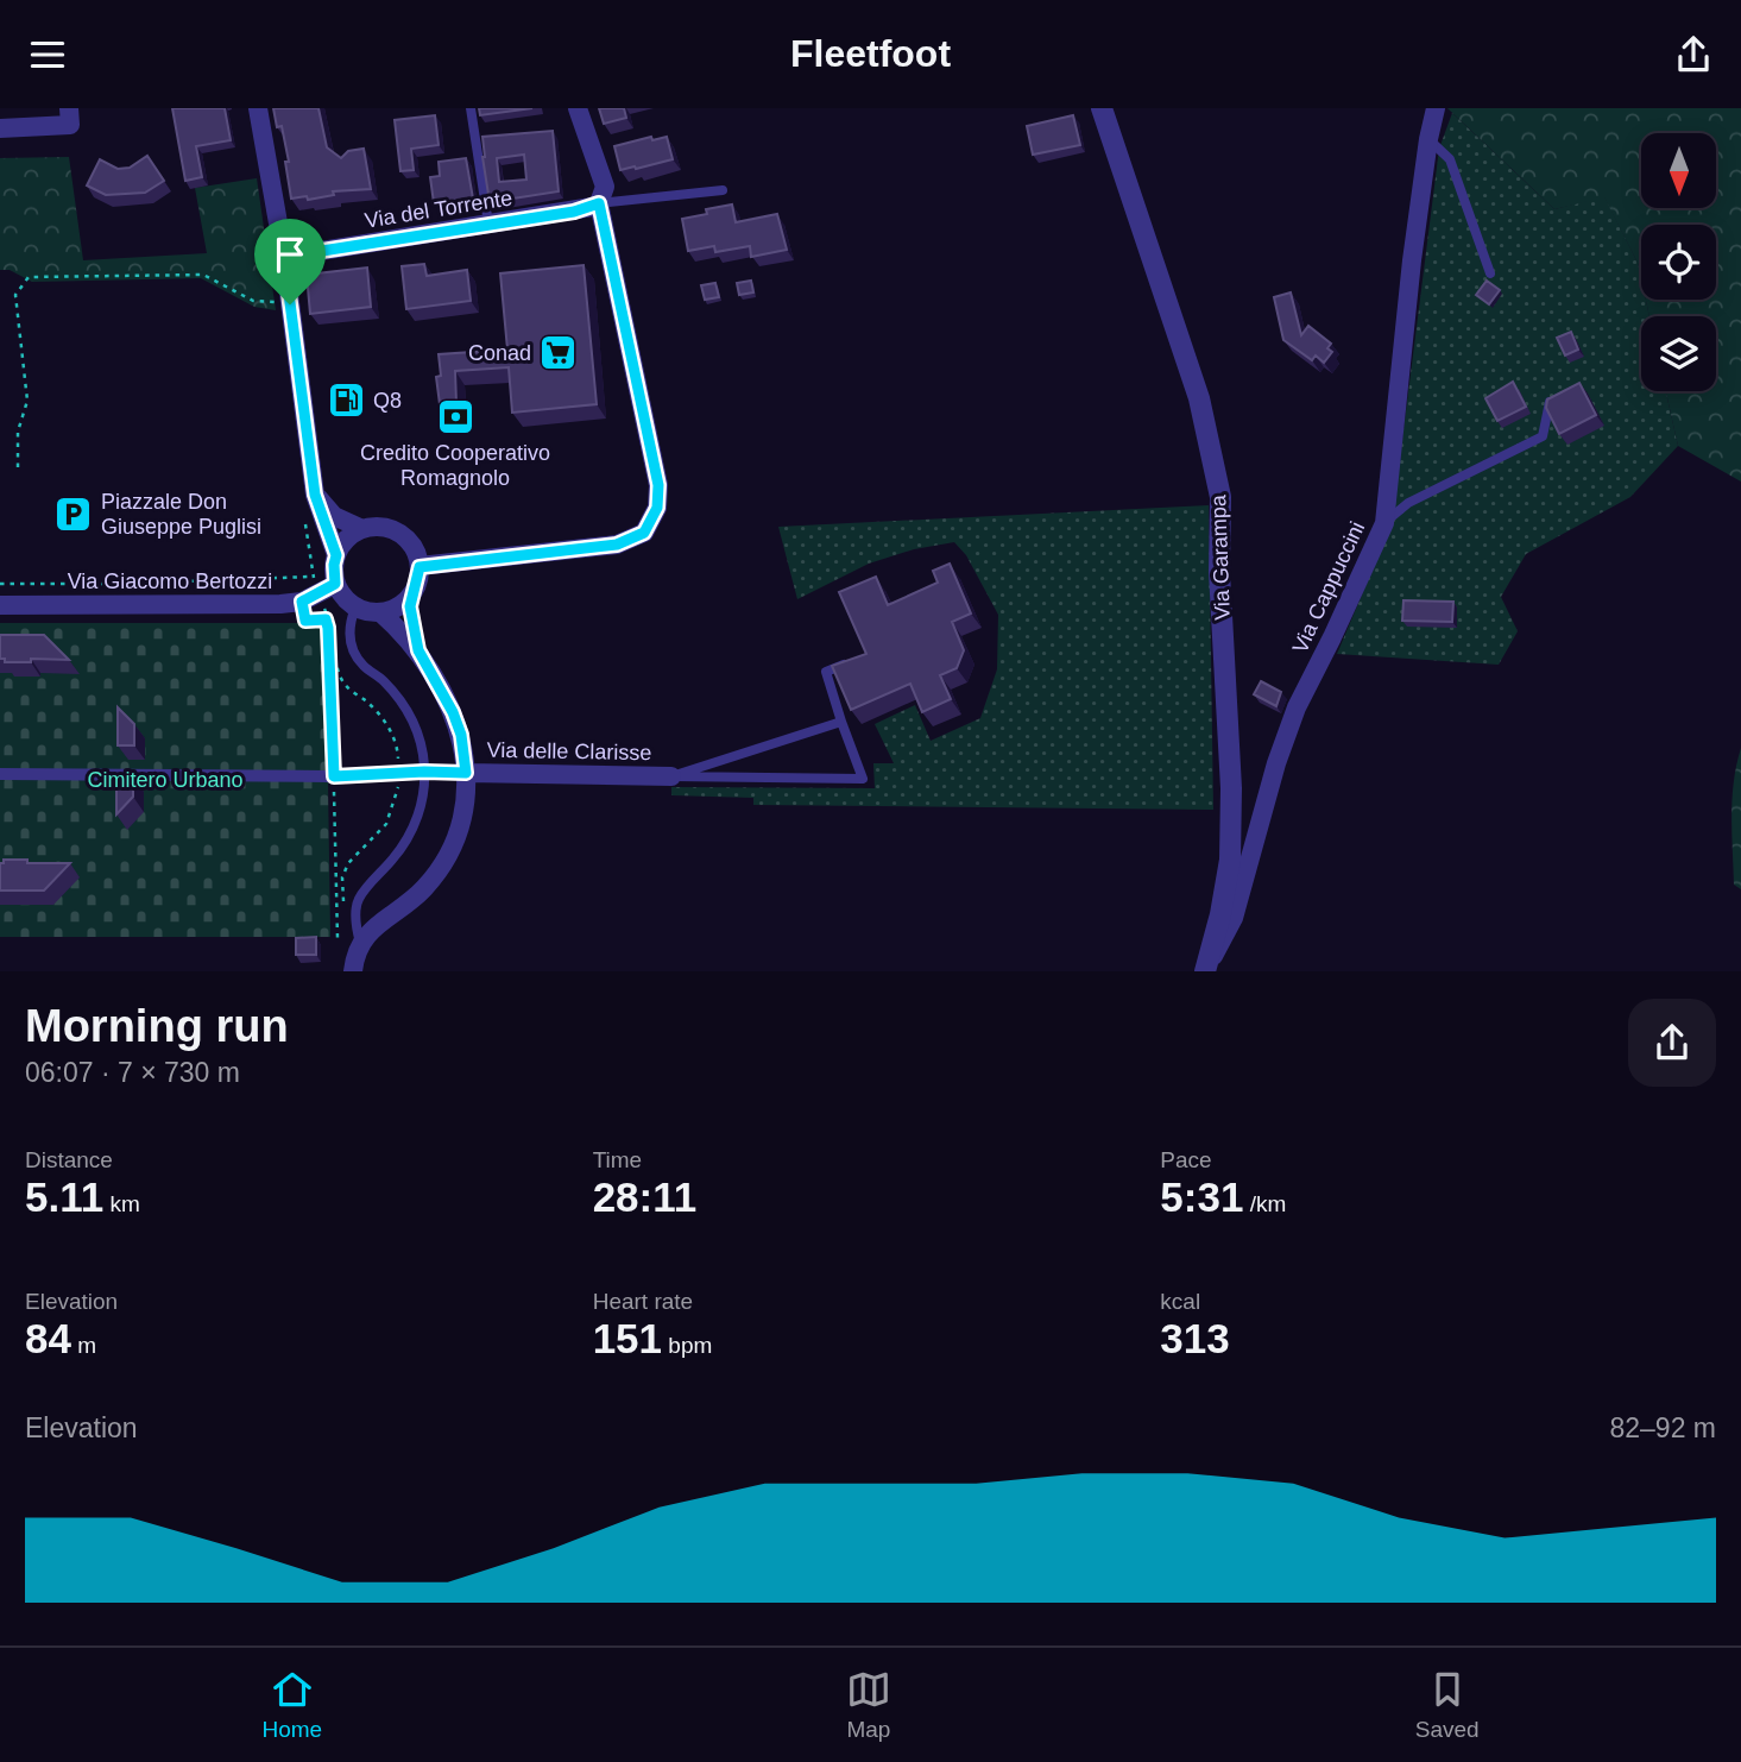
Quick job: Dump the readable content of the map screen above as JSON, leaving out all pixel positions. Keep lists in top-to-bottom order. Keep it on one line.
{"streets":{"street":["Via del Torrente","Via Garampa","Via Giacomo Bertozzi","Via Cappuccini","Via delle Clarisse"]},"crossings":[["Via Garampa","Via Cappuccini"]],"parks":["Cimitero Urbano"],"places":{"supermarket":["Conad"],"fuel station":["Q8"],"bank":["Credito Cooperativo Romagnolo"],"parking":["Piazzale Don Giuseppe Puglisi"]},"north":"bottom","page":{"header":"Fleetfoot","heading":["Morning run","06:07 · 7 × 730 m"],"stats":[["Distance","5.11 km"],["Time","28:11"],["Pace","5:31 /km"],["Elevation","84 m"],["Heart rate","151 bpm"],["kcal","313"]],"chart":["Elevation","82–92 m"],"tabs":["Home","Map","Saved"]}}
